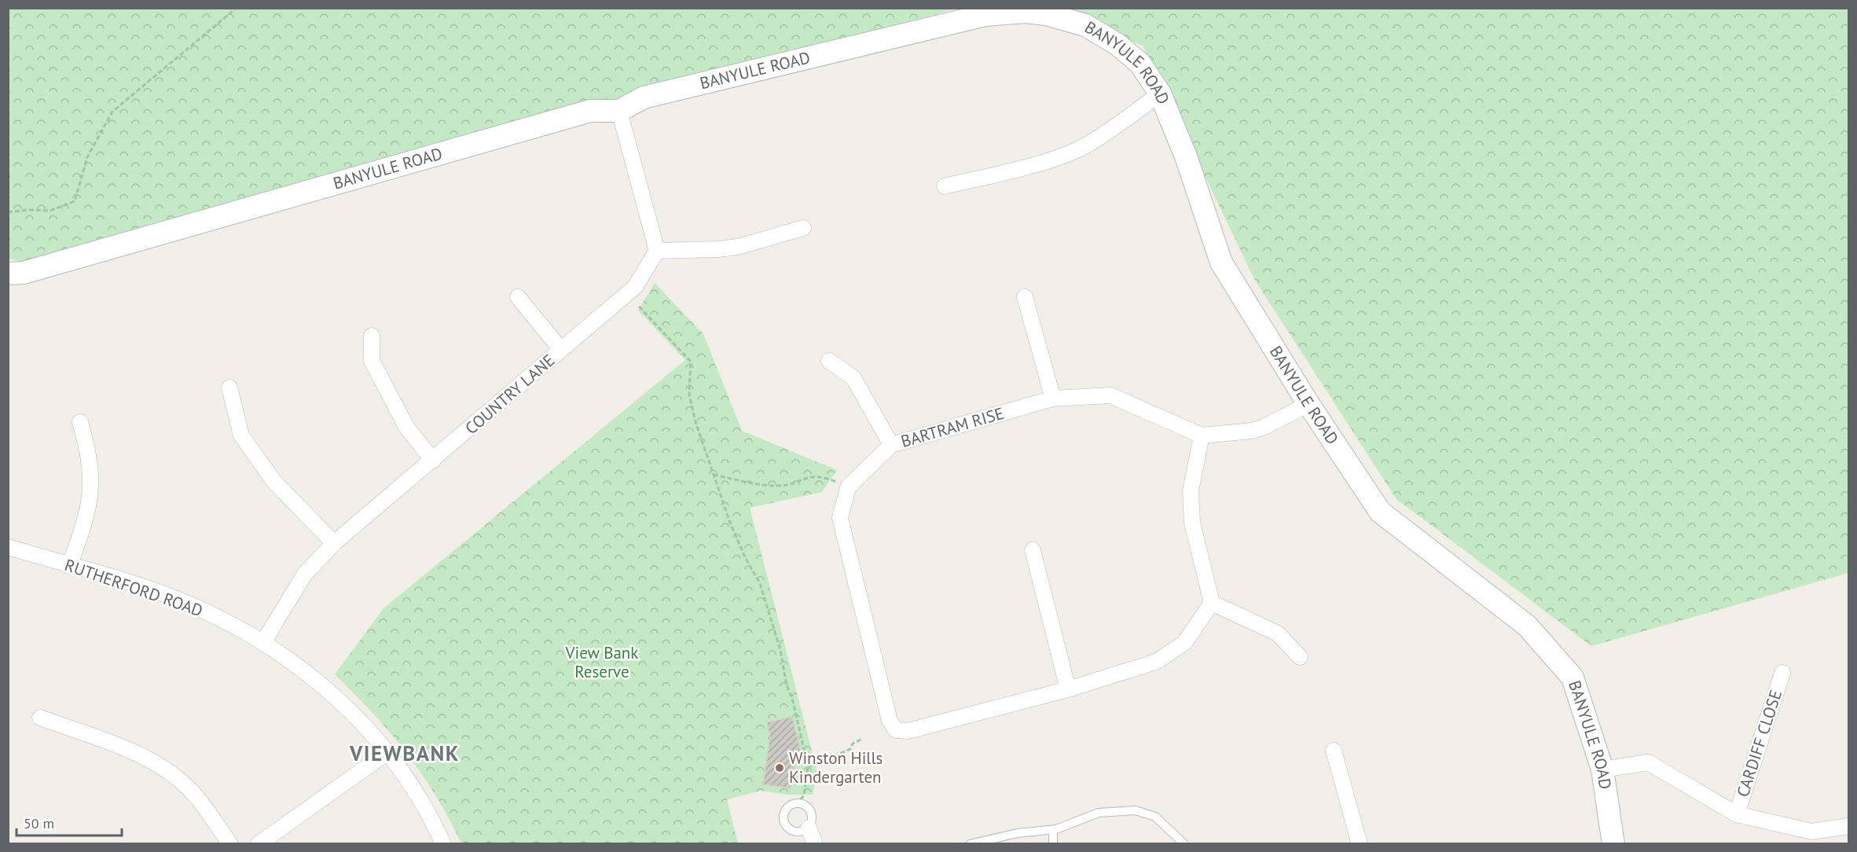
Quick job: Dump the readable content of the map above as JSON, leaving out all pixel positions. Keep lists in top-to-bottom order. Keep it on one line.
{"streets":{"street":["BANYULE ROAD","COUNTRY LANE","BARTRAM RISE","RUTHERFORD ROAD","CARDIFF CLOSE"]},"crossings":[["BANYULE ROAD","BARTRAM RISE"],["COUNTRY LANE","RUTHERFORD ROAD"]],"districts":["VIEWBANK"],"parks":["View Bank Reserve"],"places":["Winston Hills Kindergarten"],"scale_bar":"50 m"}
